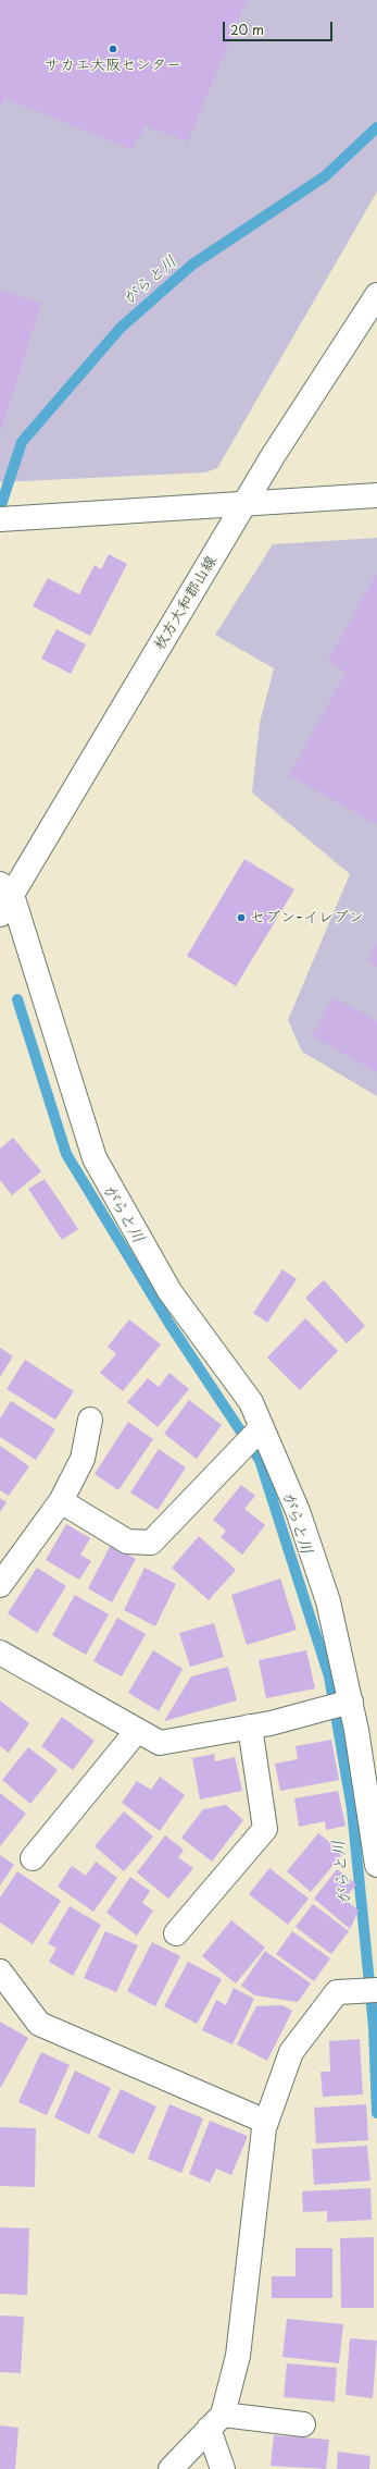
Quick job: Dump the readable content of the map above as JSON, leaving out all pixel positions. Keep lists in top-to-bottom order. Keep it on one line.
{"streets":{"street":["枚方大和郡山線"]},"water":["がらと川"],"places":["サカエ大阪センター","セブン-イレブン"],"scale_bar":"20 m"}
